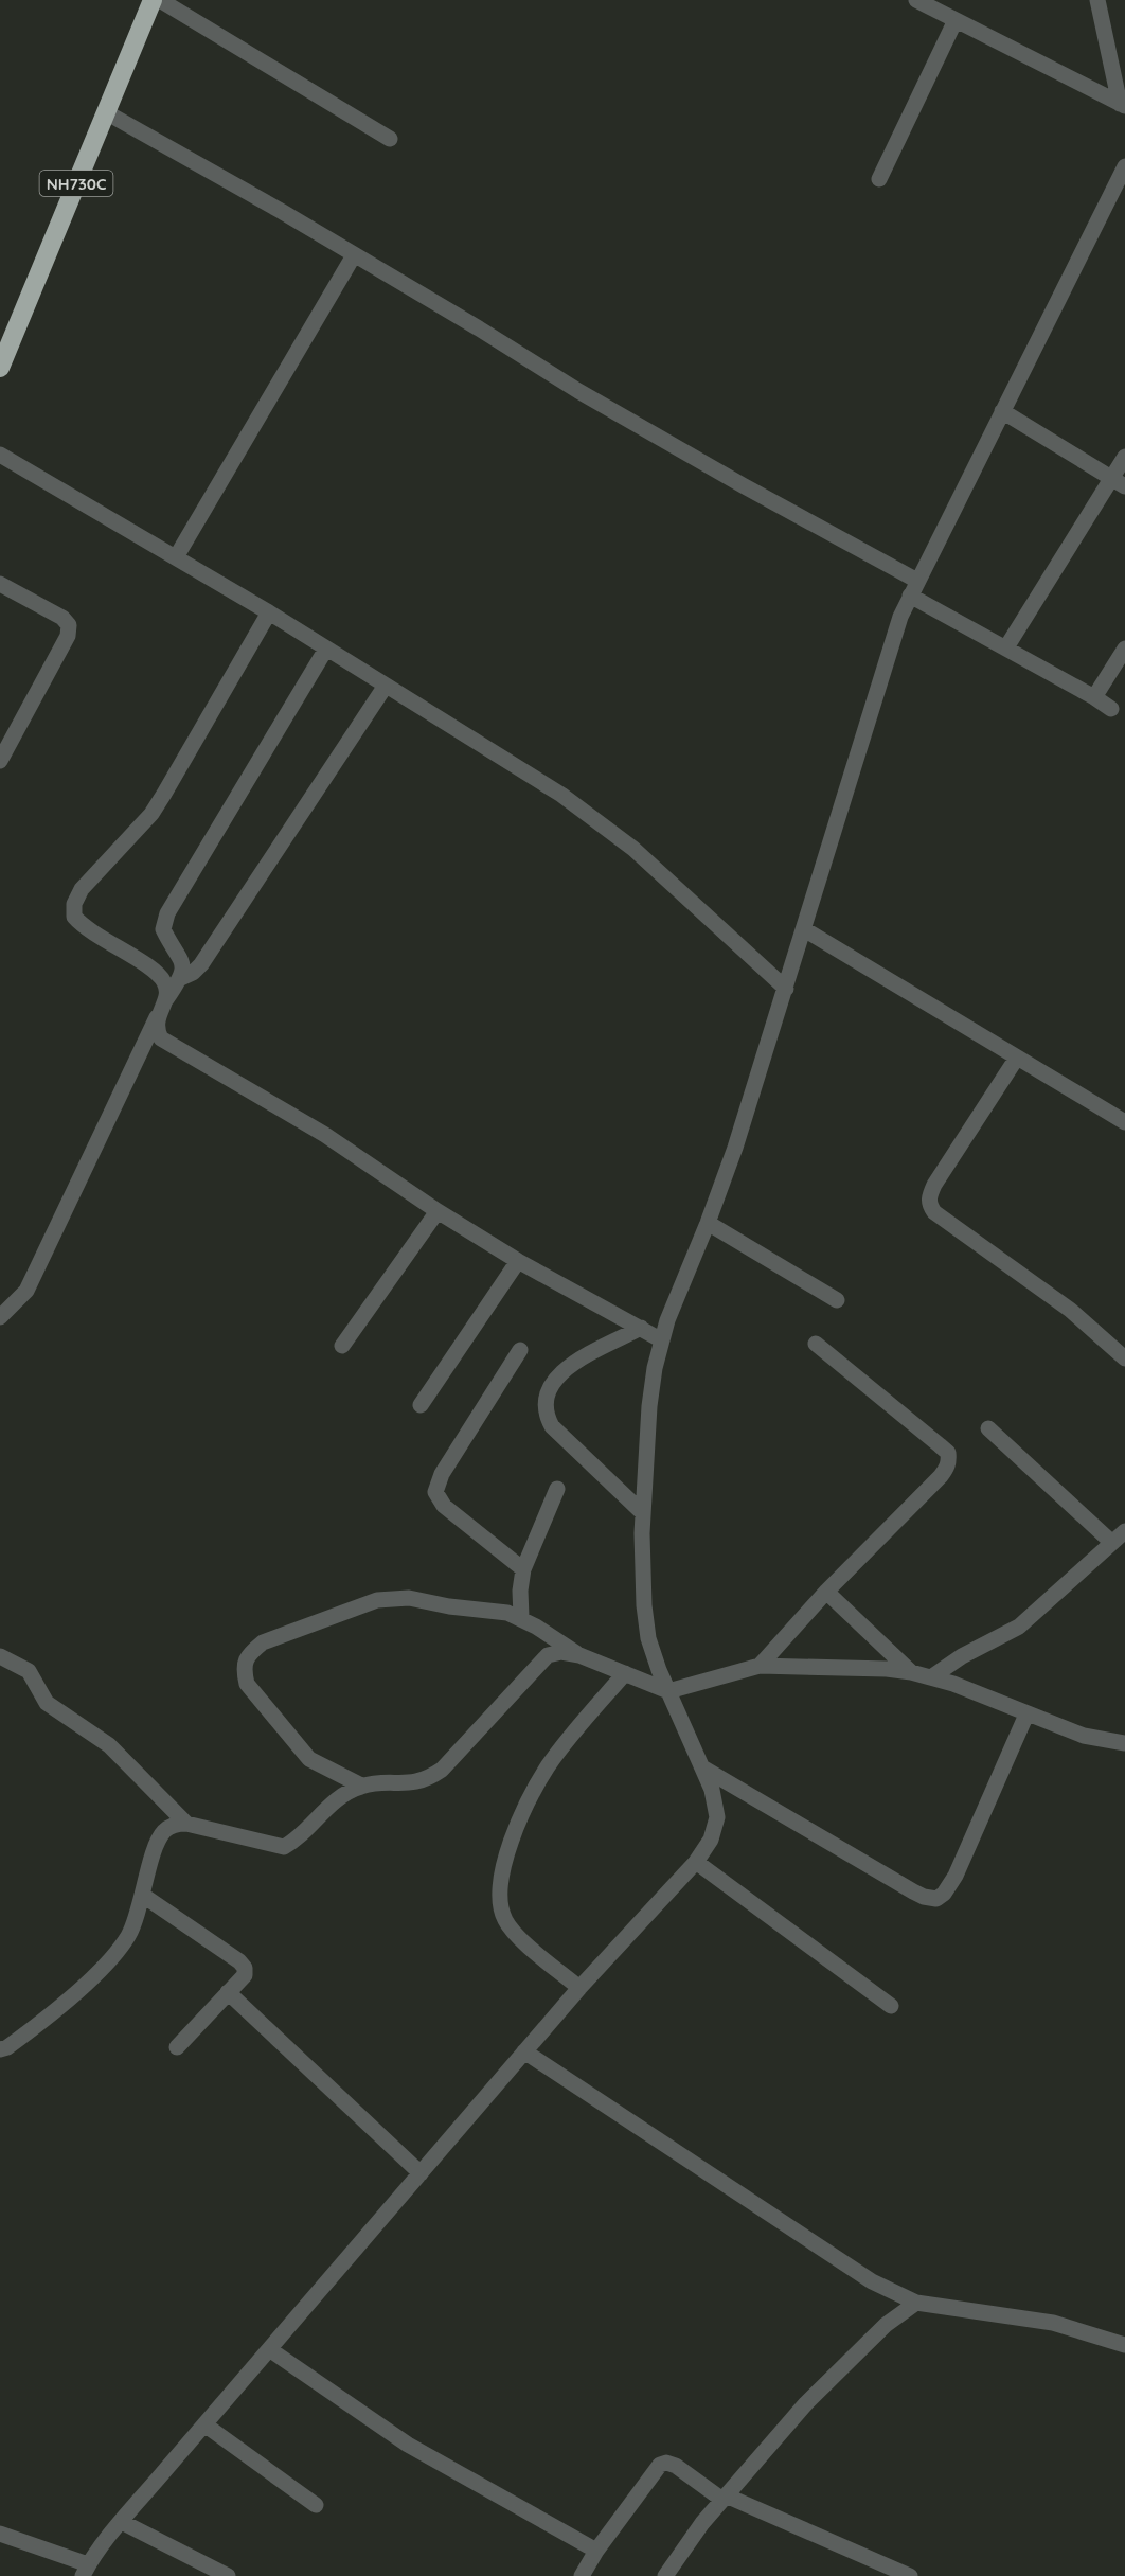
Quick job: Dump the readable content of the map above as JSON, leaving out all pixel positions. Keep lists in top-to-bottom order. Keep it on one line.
{"streets":{"highway":["NH730C"]}}
